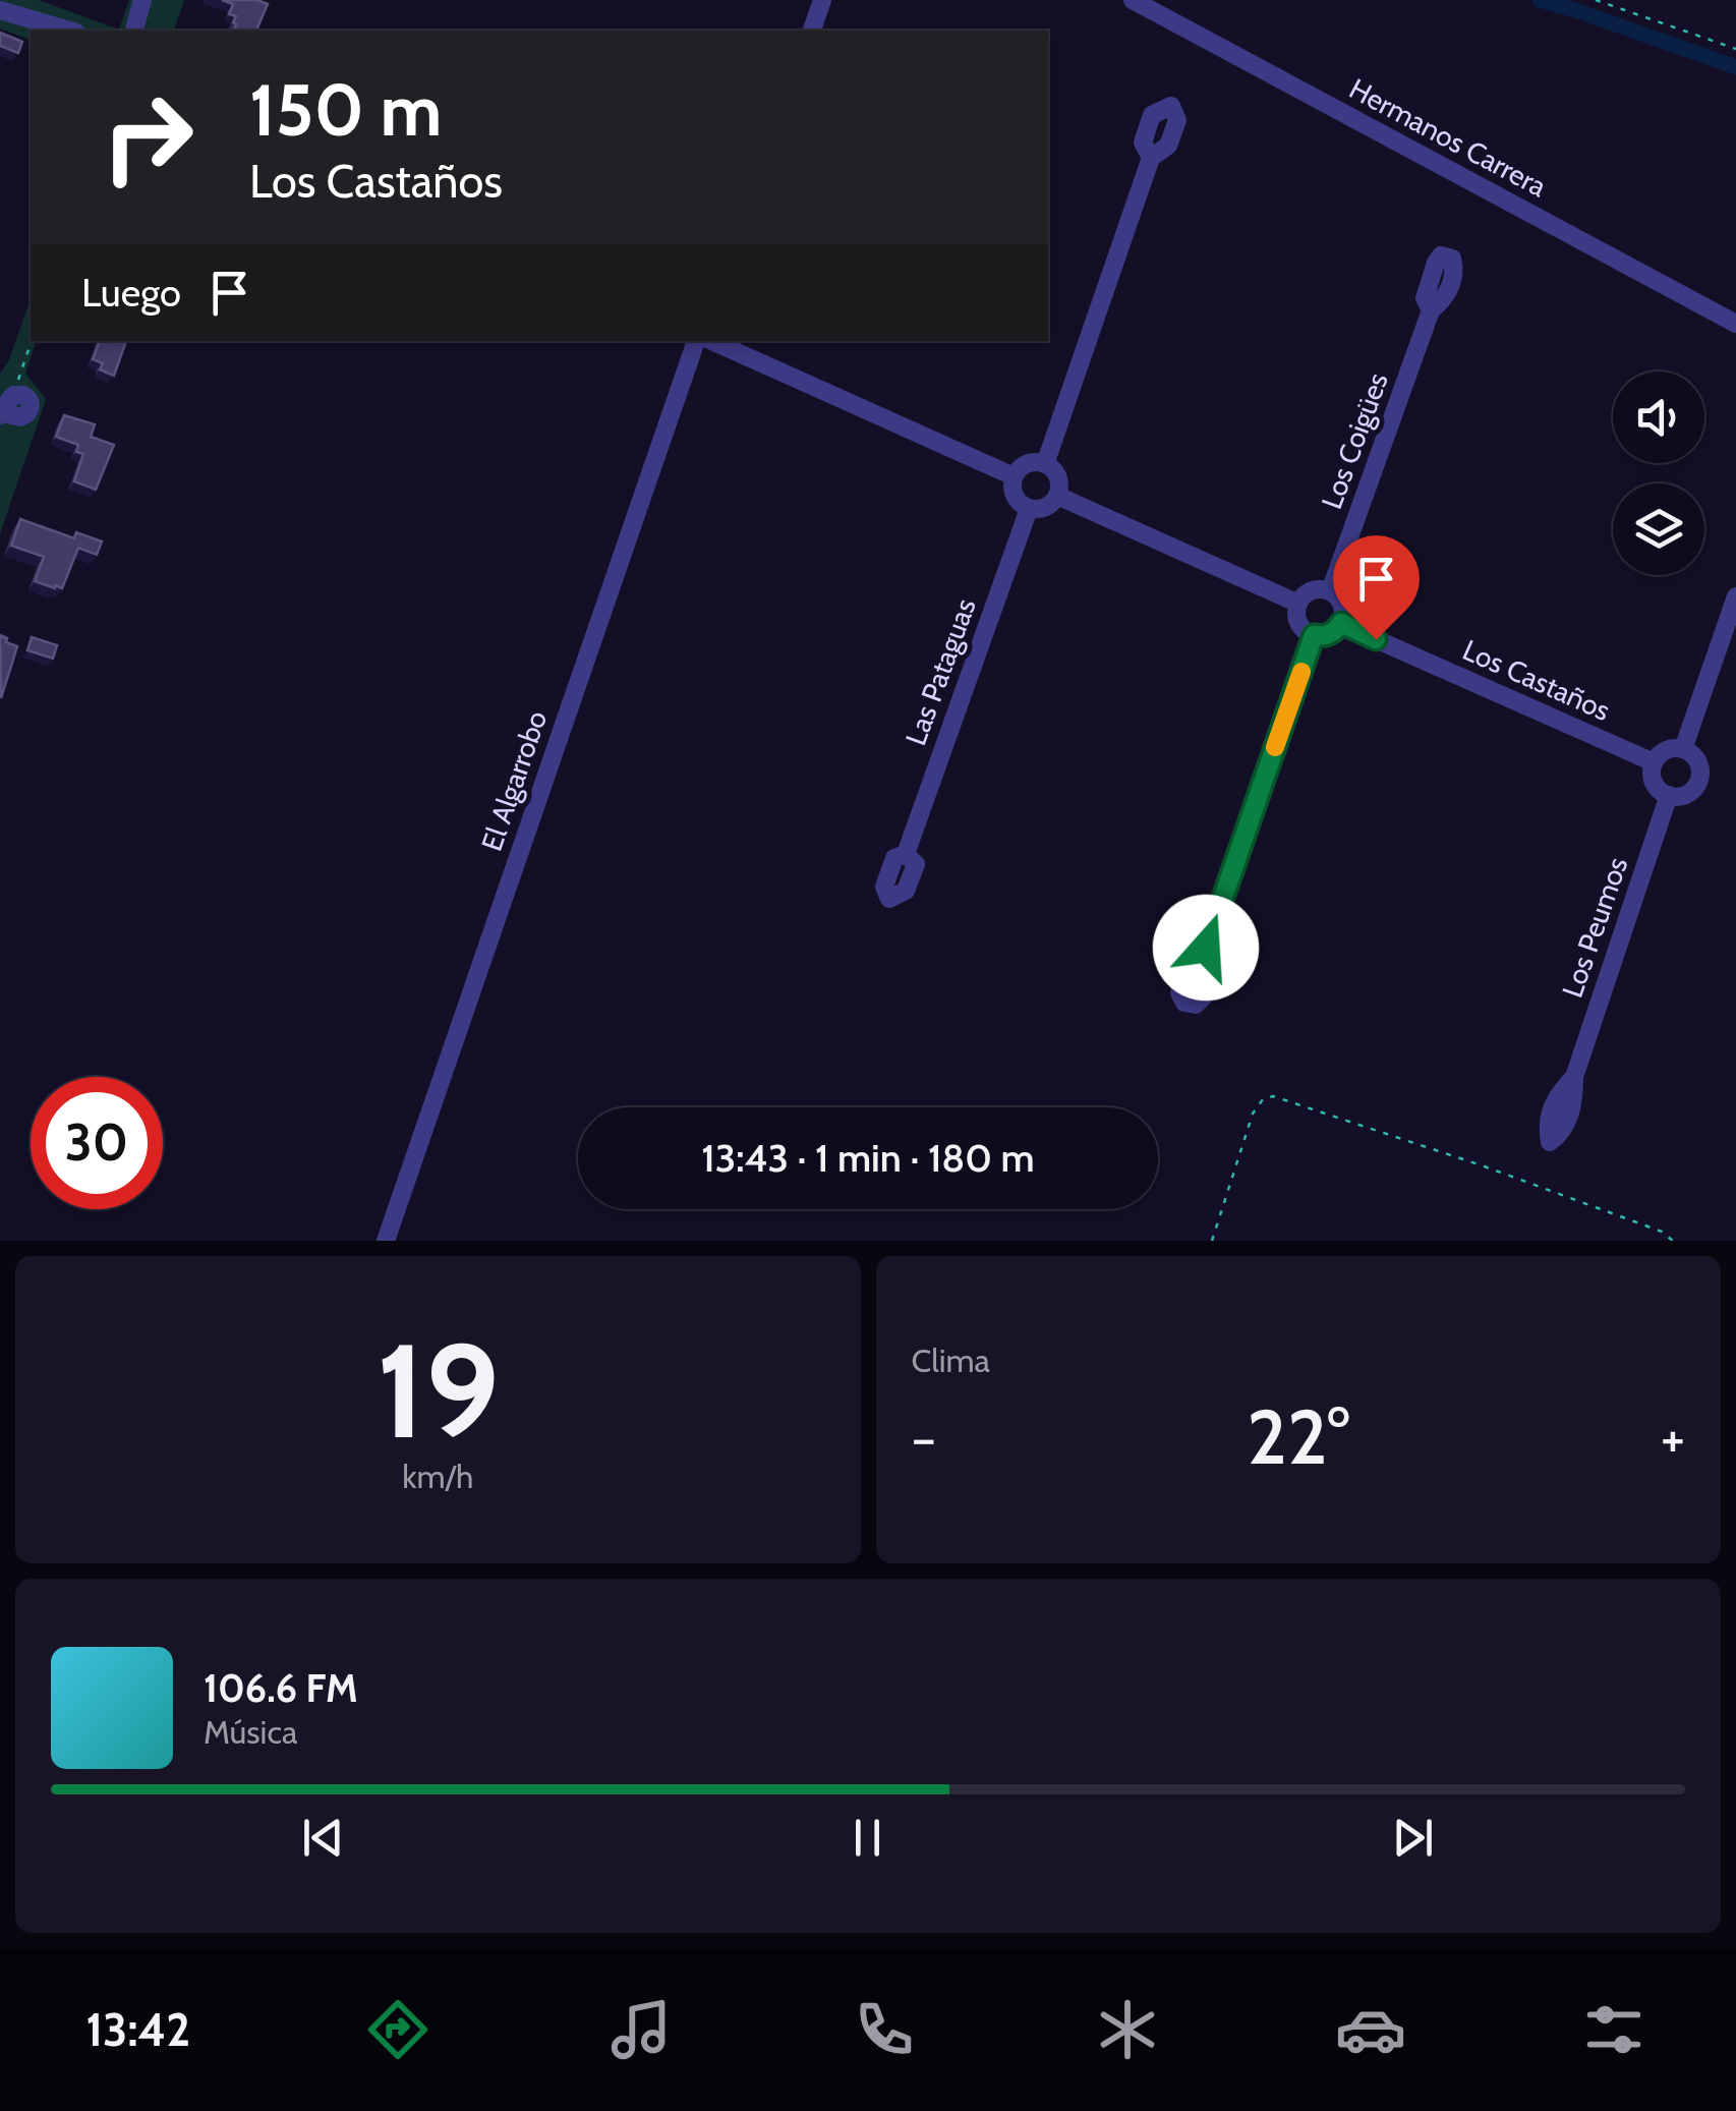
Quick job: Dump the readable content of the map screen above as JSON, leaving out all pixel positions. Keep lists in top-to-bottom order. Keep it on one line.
{"streets":{"street":["Hermanos Carrera","Los Coigües","Las Pataguas","Los Castaños","El Algarrobo","Los Peumos"]},"crossings":[["Los Coigües","Los Castaños"],["Los Castaños","Los Peumos"]],"page":{"turn":["150 m","Los Castaños"],"then":"Luego","limit":"30","trip":"13:43 · 1 min · 180 m","tile":[["19","km/h"],"Clima"],"heat":["−","22°","+"],"song":["106.6 FM","Música"],"tabs":"13:42"}}
